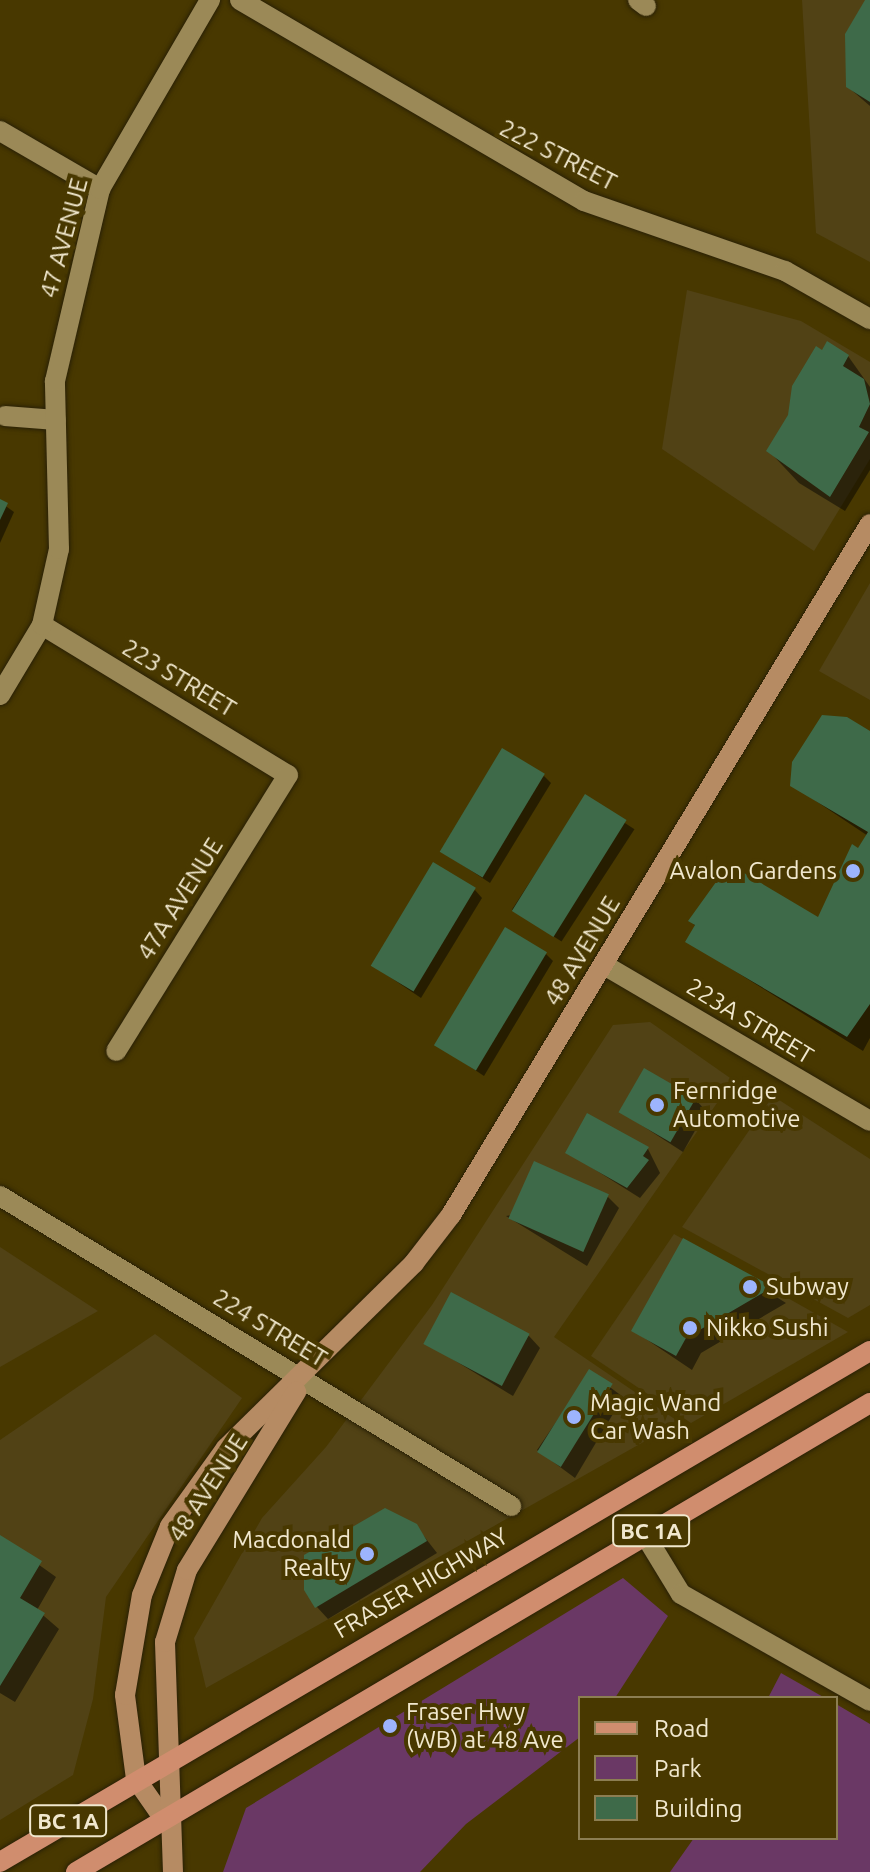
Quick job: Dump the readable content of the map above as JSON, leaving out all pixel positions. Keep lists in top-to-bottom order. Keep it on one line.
{"streets":{"main road":["48 AVENUE","BC 1A","FRASER HIGHWAY"],"street":["222 STREET","47 AVENUE","223 STREET","47A AVENUE","223A STREET","224 STREET"]},"crossings":[["47 AVENUE","223 STREET"],["223 STREET","47A AVENUE"],["48 AVENUE","223A STREET"],["48 AVENUE","224 STREET"],["48 AVENUE","BC 1A"],["48 AVENUE","FRASER HIGHWAY"]],"places":["Avalon Gardens","Fernridge Automotive","Subway","Nikko Sushi","Magic Wand Car Wash","Macdonald Realty","Fraser Hwy (WB) at 48 Ave"],"legend":["Road","Park","Building"]}
